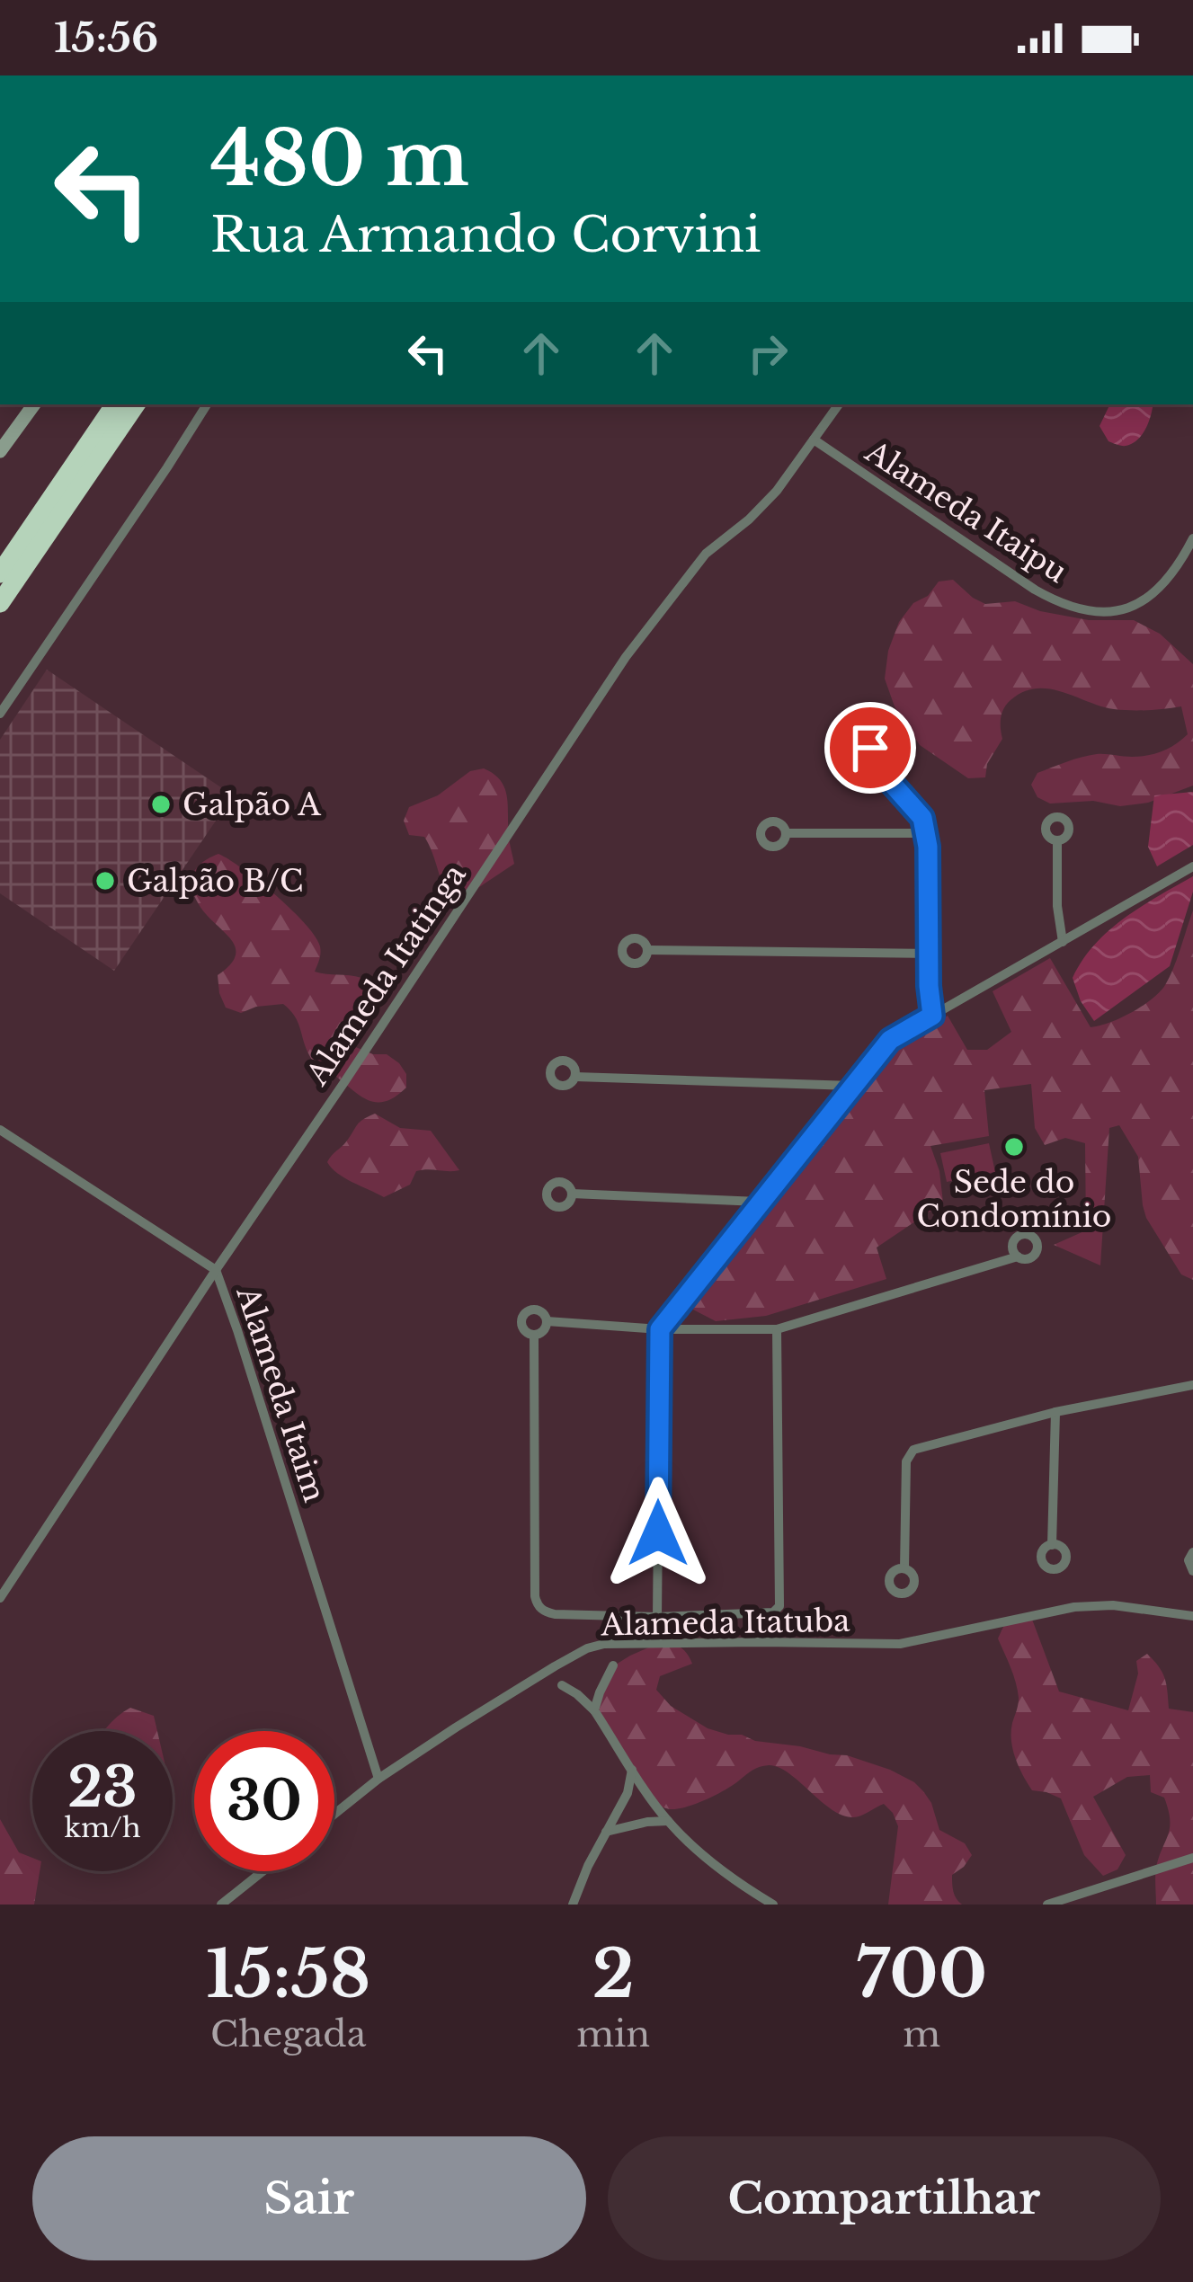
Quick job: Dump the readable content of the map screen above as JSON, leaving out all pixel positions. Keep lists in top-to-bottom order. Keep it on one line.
{"streets":{"street":["Alameda Itaipu","Alameda Itatinga","Alameda Itaim","Alameda Itatuba"]},"crossings":[["Alameda Itaipu","Alameda Itatinga"],["Alameda Itatinga","Alameda Itaim"],["Alameda Itaim","Alameda Itatuba"]],"places":["Galpão A","Galpão B/C","Sede do Condomínio"],"page":{"status":"15:56","turn":["480 m","Rua Armando Corvini"],"speed":"23 km/h","limit":"30","eta":["15:58","Chegada","2","min","700","m"],"buttons":["Sair","Compartilhar"]}}
